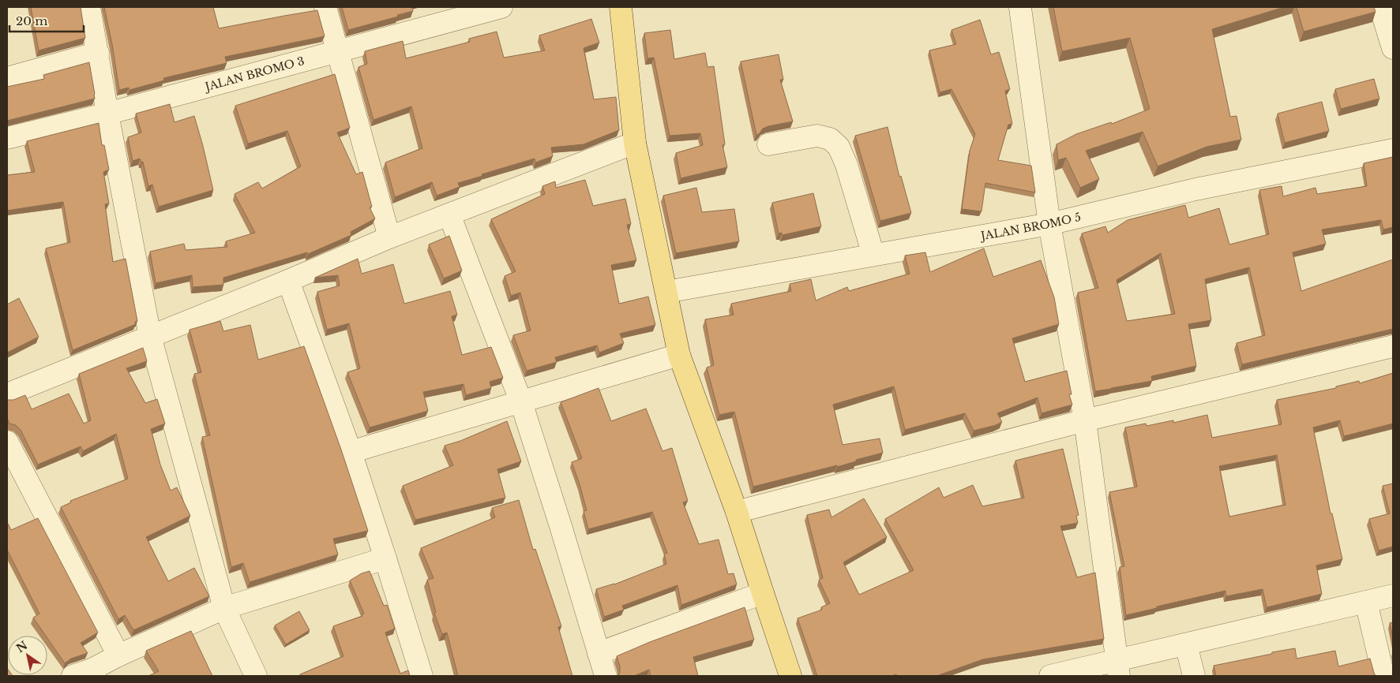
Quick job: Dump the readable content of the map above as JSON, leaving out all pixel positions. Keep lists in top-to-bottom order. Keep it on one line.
{"streets":{"street":["JALAN BROMO 3","JALAN BROMO 5"]},"scale_bar":"20 m","north":"top left"}
